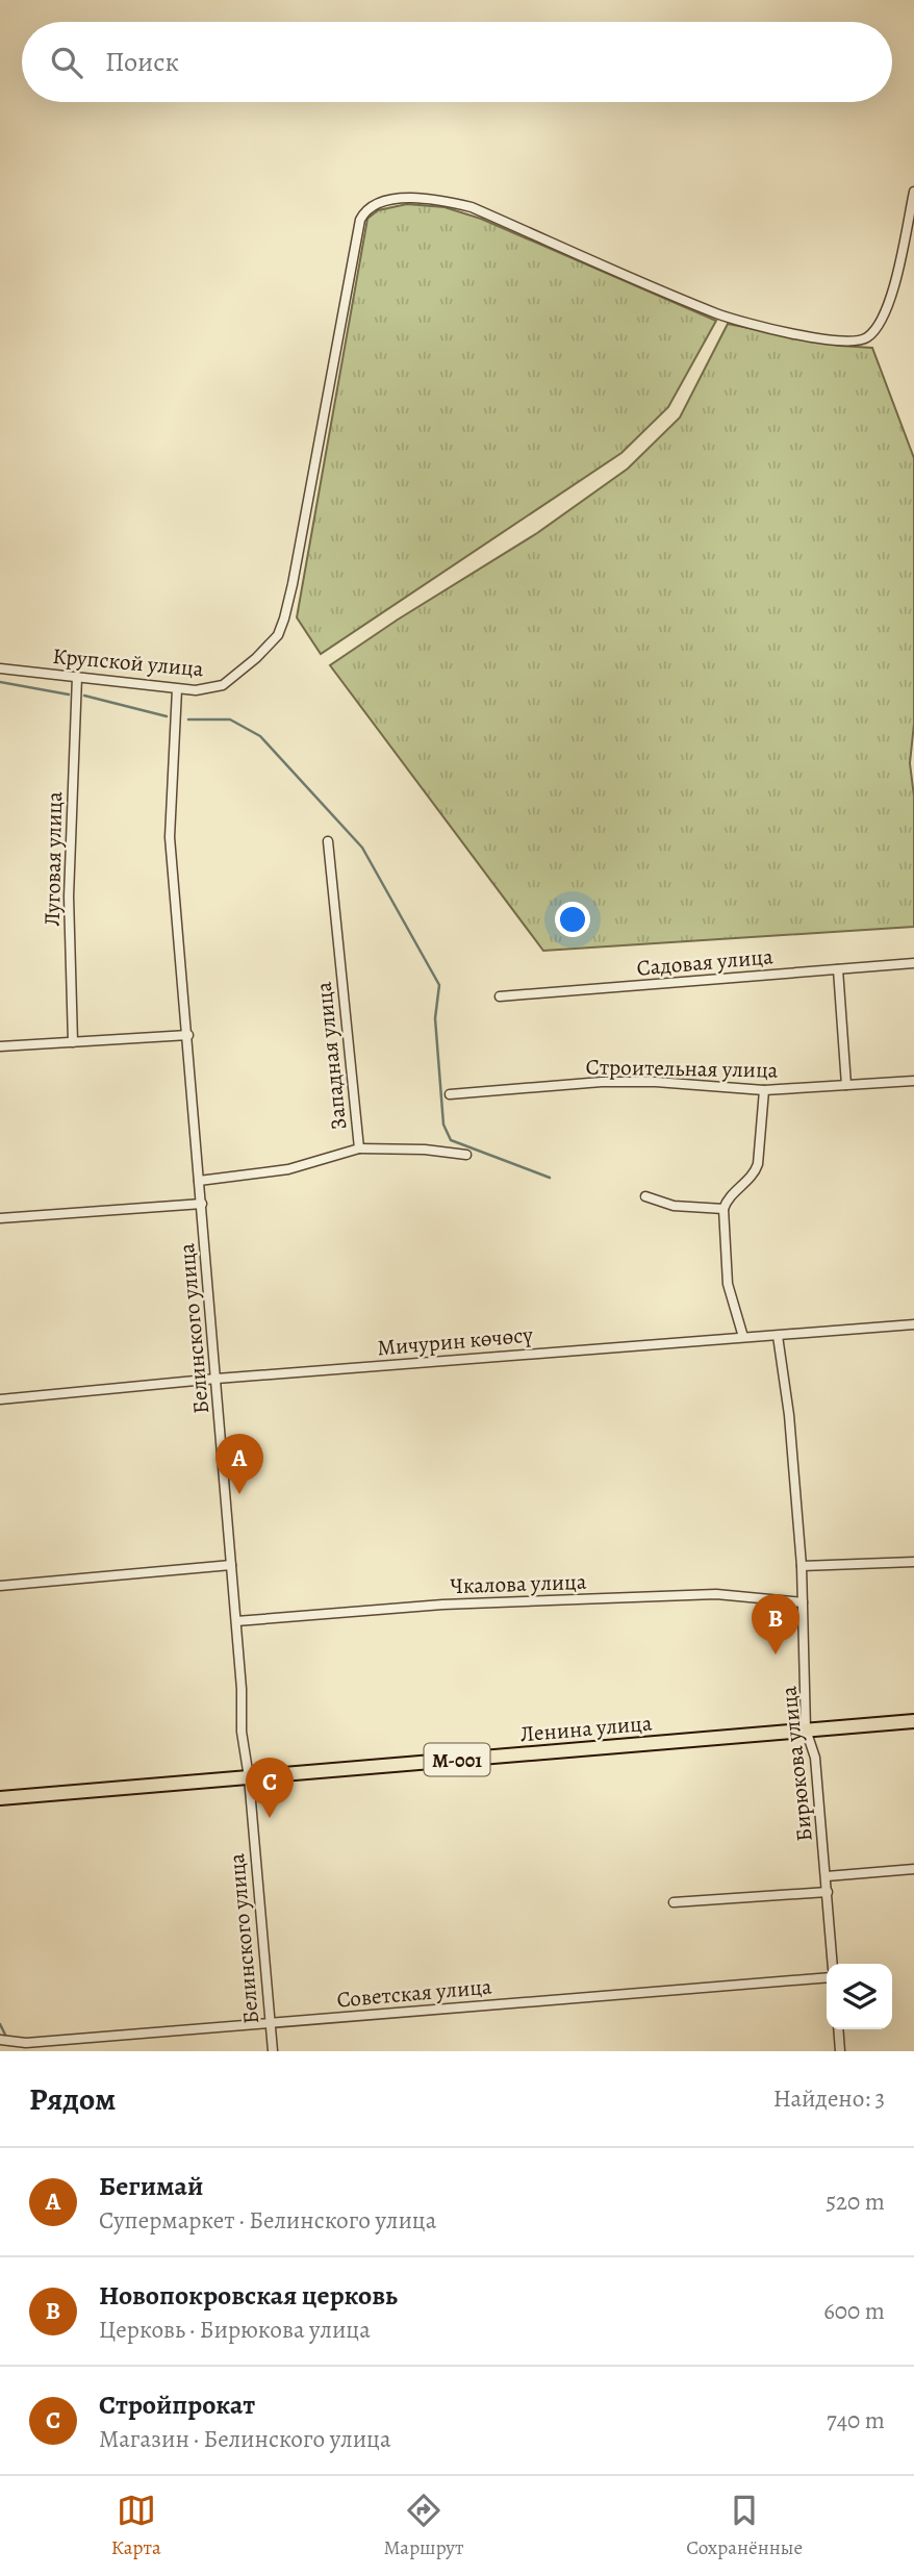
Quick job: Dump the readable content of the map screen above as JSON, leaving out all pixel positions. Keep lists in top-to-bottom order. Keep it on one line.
{"streets":{"main road":["Ленина улица","М-001"],"street":["Крупской улица","Луговая улица","Садовая улица","Западная улица","Строительная улица","Белинского улица","Мичурин көчөсү","Чкалова улица","Бирюкова улица","Советская улица"]},"crossings":[["Крупской улица","Луговая улица"],["Крупской улица","Белинского улица"],["Западная улица","Белинского улица"],["Белинского улица","Мичурин көчөсү"],["Белинского улица","Чкалова улица"],["Белинского улица","Ленина улица"],["Белинского улица","Советская улица"],["Мичурин көчөсү","Бирюкова улица"],["Чкалова улица","Бирюкова улица"],["Ленина улица","Бирюкова улица"]],"page":{"search":"Поиск","pins":["A","B","C"],"heading":["Рядом","Найдено: 3"],"list":[{"mark":"A","name":"Бегимай","note":"Супермаркет · Белинского улица","value":"520 m"},{"mark":"B","name":"Новопокровская церковь","note":"Церковь · Бирюкова улица","value":"600 m"},{"mark":"C","name":"Стройпрокат","note":"Магазин · Белинского улица","value":"740 m"}],"nav":["Карта","Маршрут","Сохранённые"]}}
